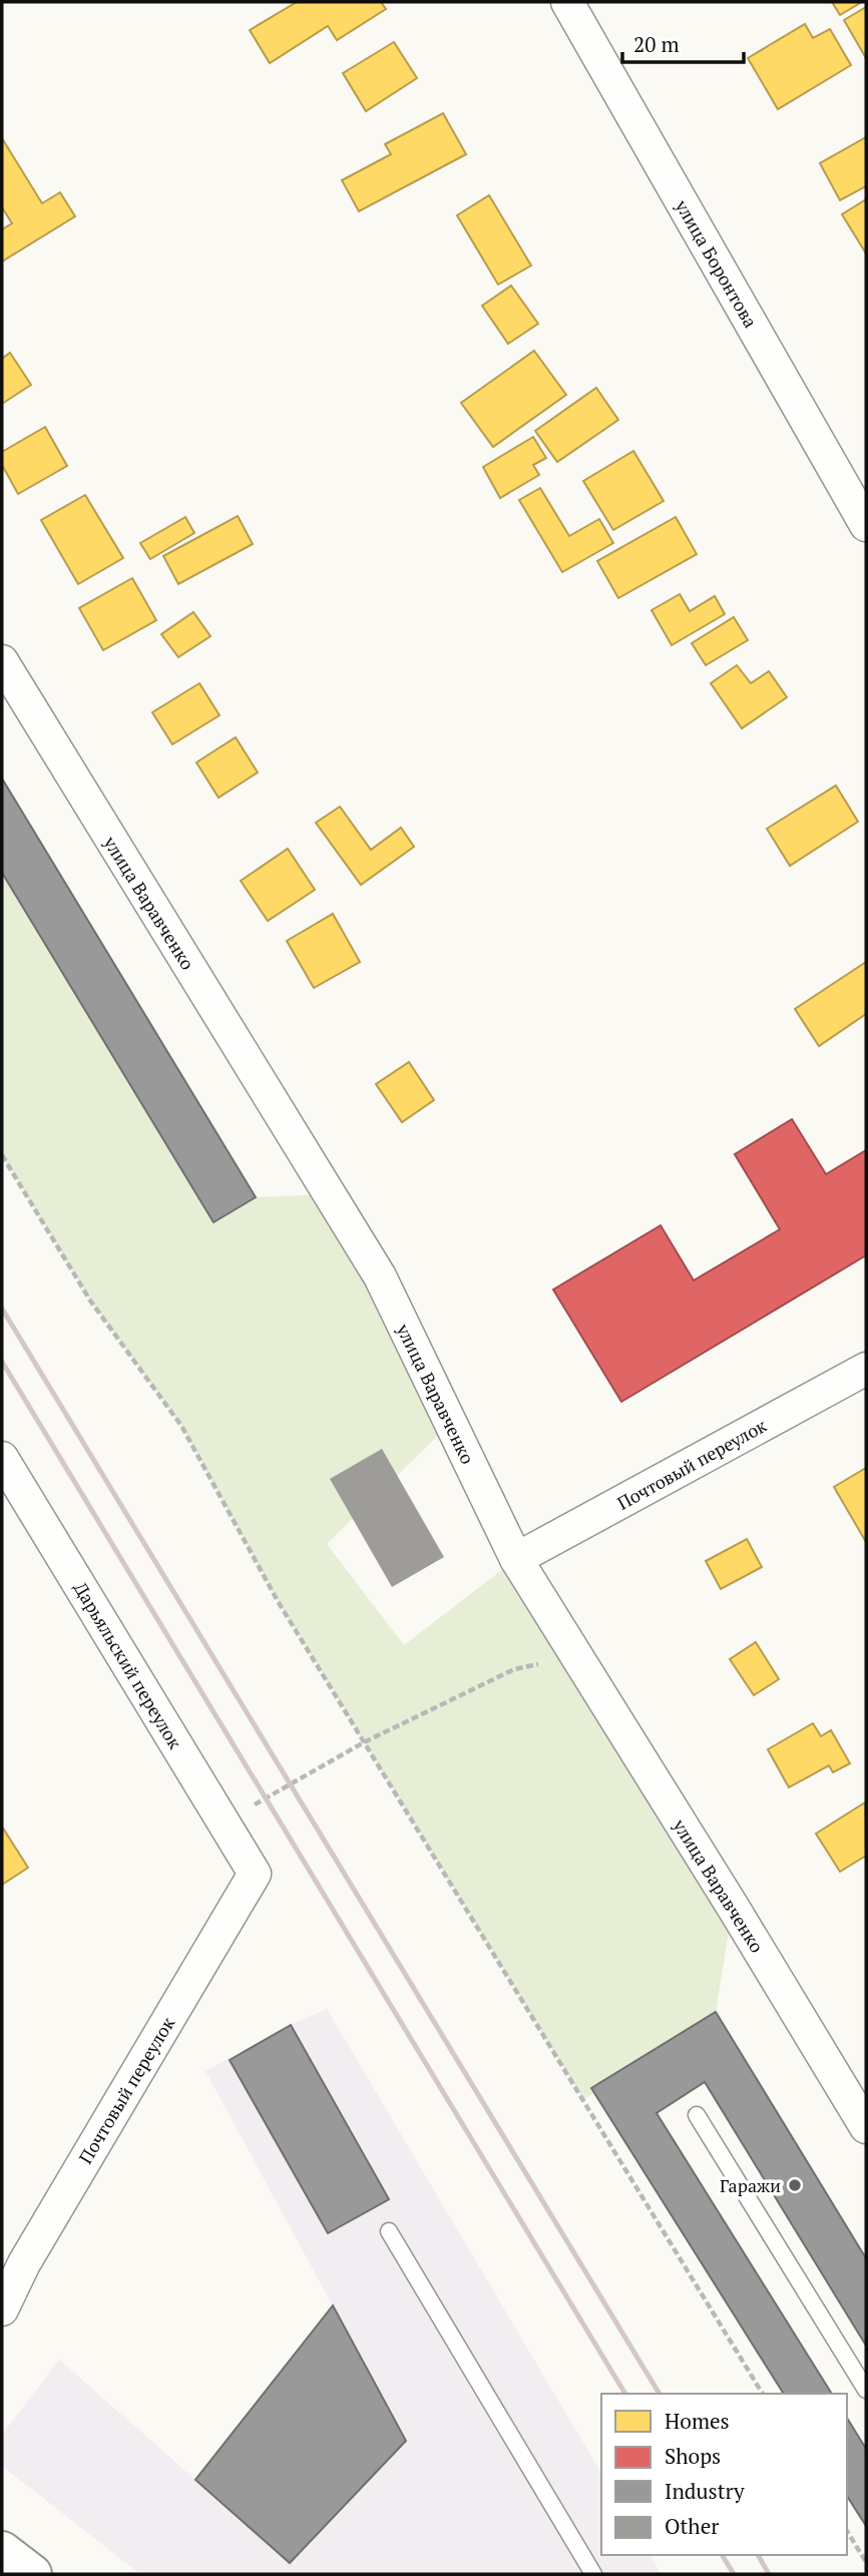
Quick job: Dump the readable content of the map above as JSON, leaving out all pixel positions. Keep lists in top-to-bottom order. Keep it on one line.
{"streets":{"street":["улица Боронтова","улица Варавченко","Почтовый переулок","Дарьяльский переулок"]},"crossings":[["улица Варавченко","Почтовый переулок"],["Почтовый переулок","Дарьяльский переулок"]],"places":["Гаражи"],"legend":["Homes","Shops","Industry","Other"],"scale_bar":"20 m"}
